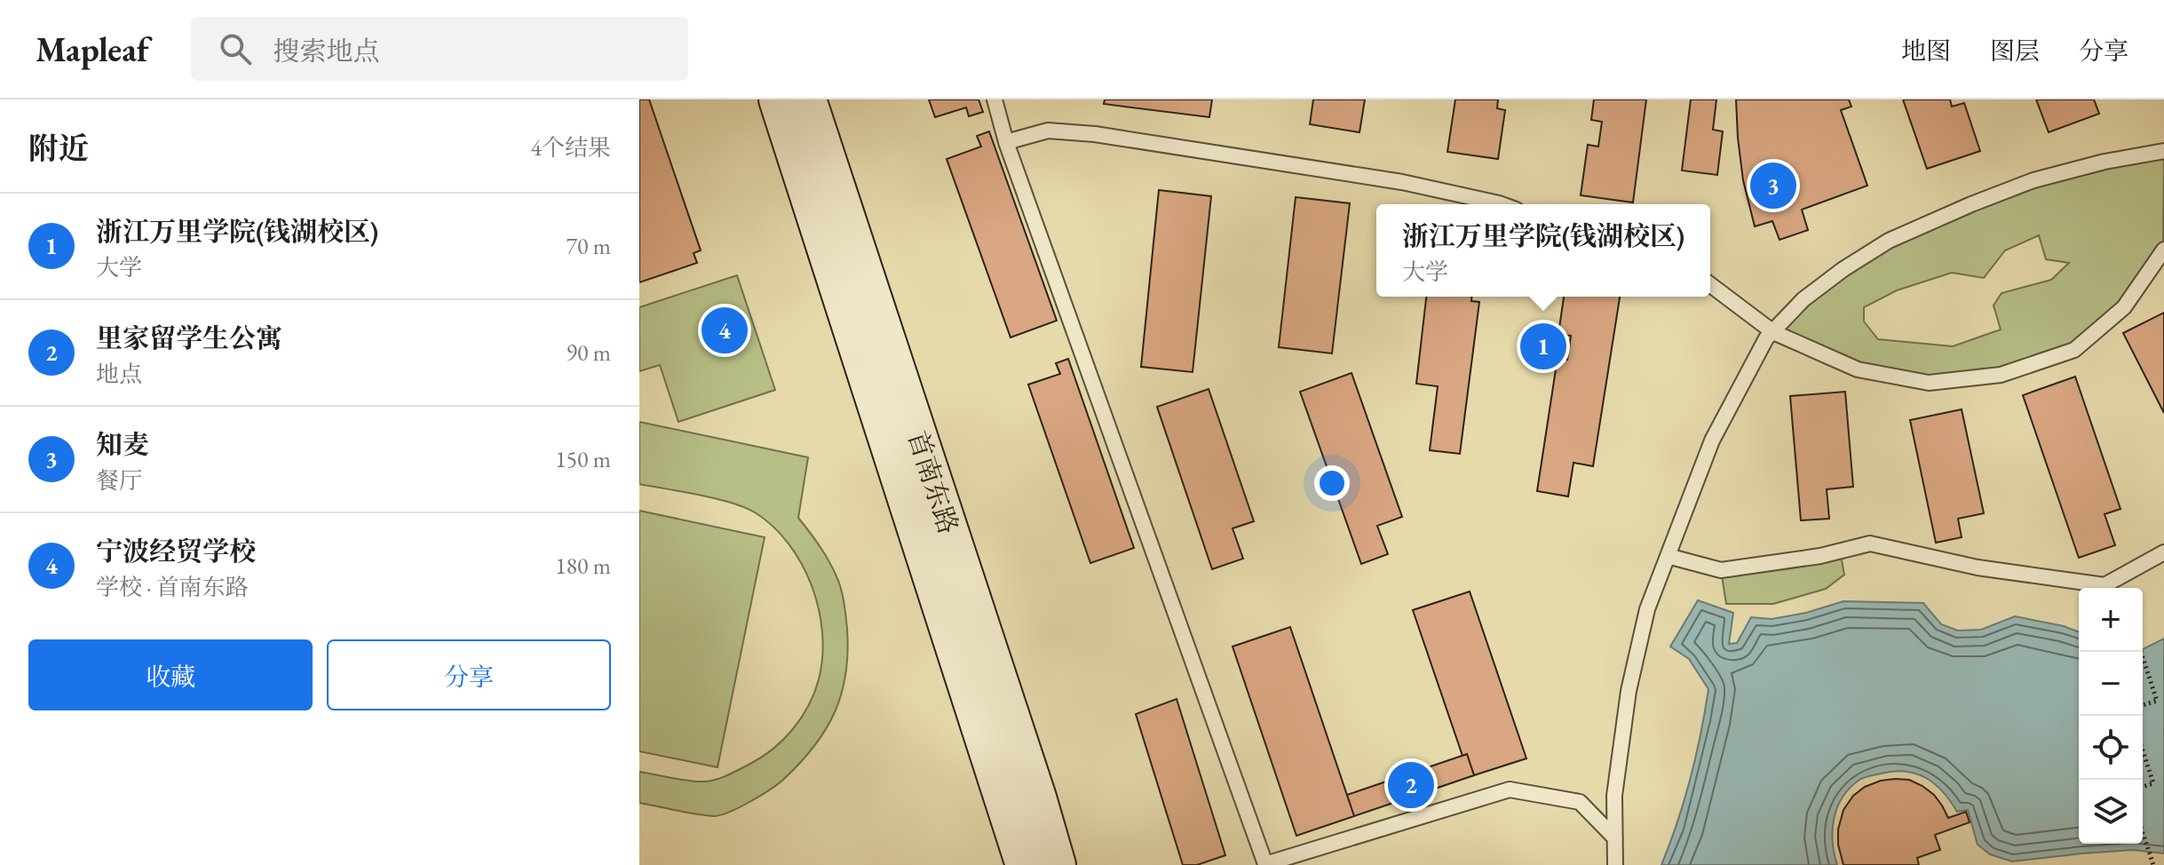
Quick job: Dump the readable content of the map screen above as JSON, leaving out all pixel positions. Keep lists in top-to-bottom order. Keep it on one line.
{"streets":{"main road":["首南东路"]},"page":{"header":"Mapleaf","search":"搜索地点","nav":["地图","图层","分享"],"heading":["附近","4个结果"],"pins":["3","4","1","2"],"list":[{"mark":"1","name":"浙江万里学院(钱湖校区)","note":"大学","value":"70 m"},{"mark":"2","name":"里家留学生公寓","note":"地点","value":"90 m"},{"mark":"3","name":"知麦","note":"餐厅","value":"150 m"},{"mark":"4","name":"宁波经贸学校","note":"学校 · 首南东路","value":"180 m"}],"popup":["浙江万里学院(钱湖校区)","大学"],"map_buttons":["+","−"],"buttons":["收藏","分享"]}}
